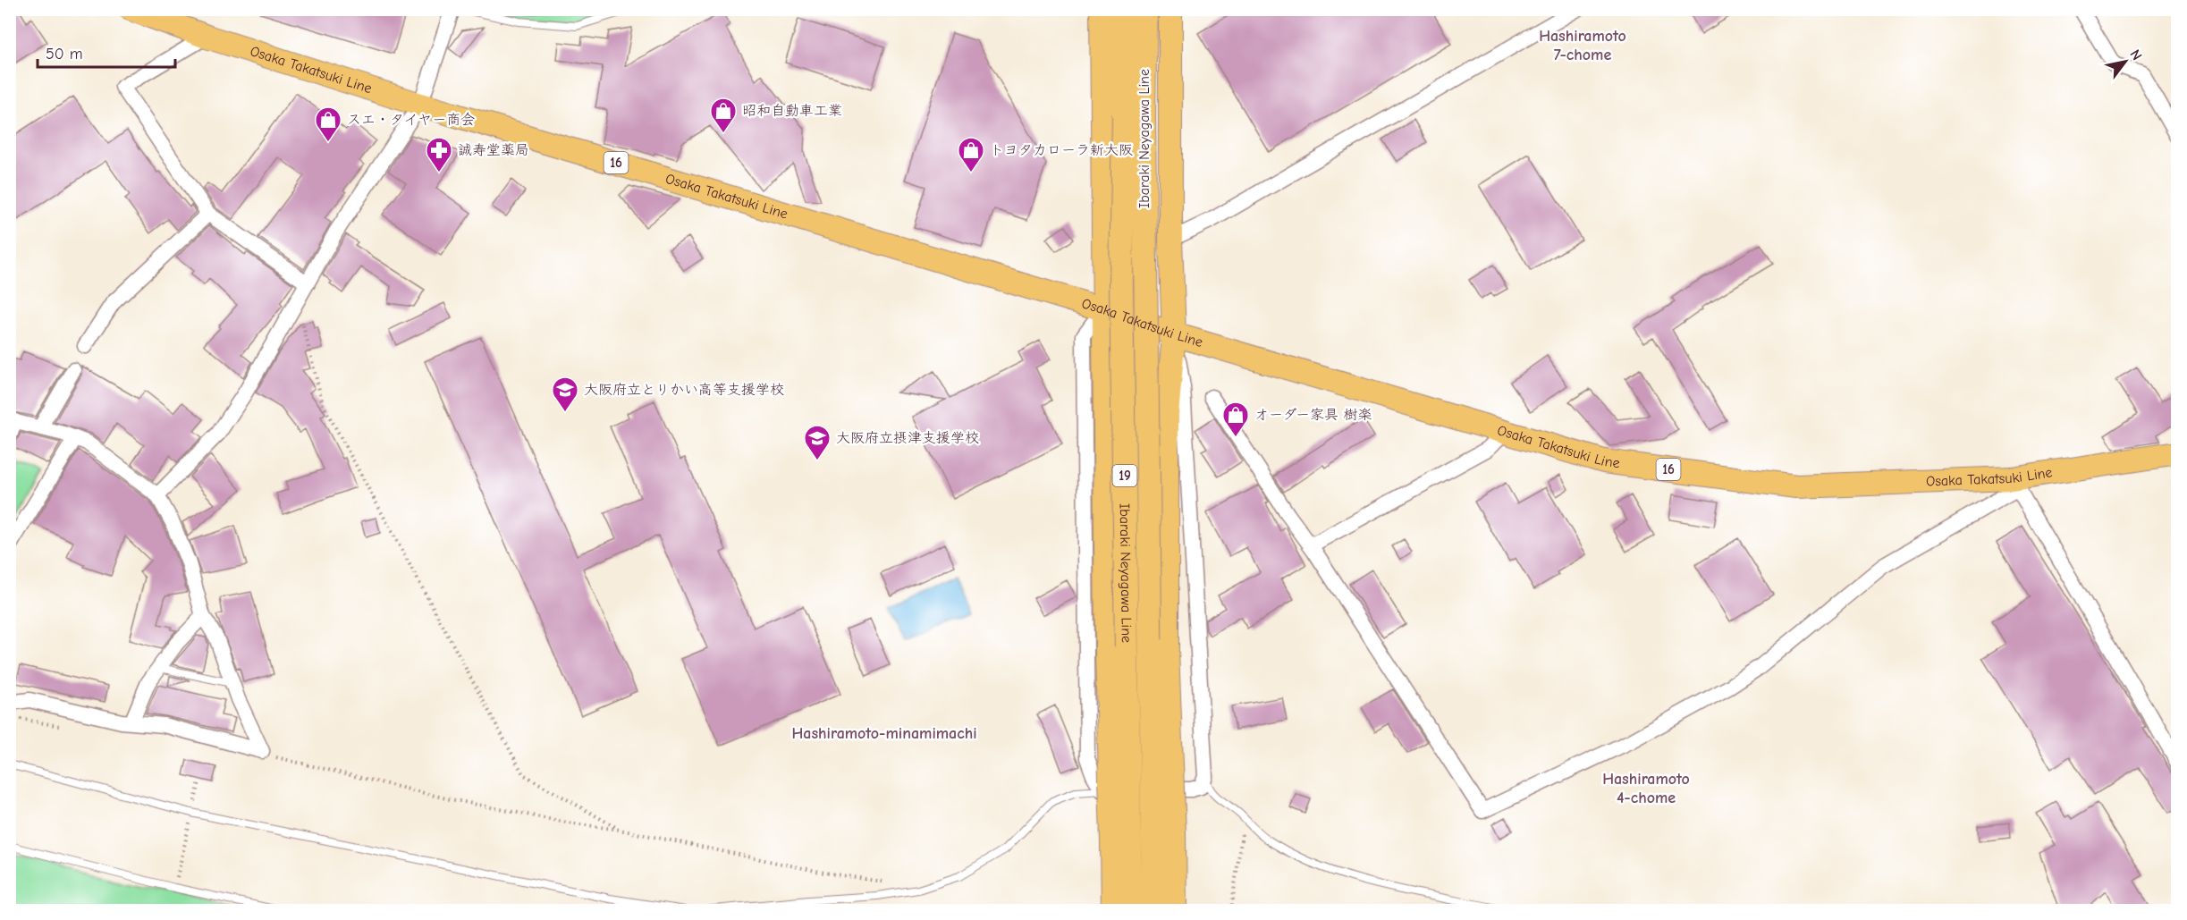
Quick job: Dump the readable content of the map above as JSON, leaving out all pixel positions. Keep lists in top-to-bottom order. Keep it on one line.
{"streets":{"main road":["Osaka Takatsuki Line","Ibaraki Neyagawa Line","16","19"]},"districts":["Hashiramoto 7-chome","Hashiramoto-minamimachi","Hashiramoto 4-chome"],"places":{"shop":["昭和自動車工業","スエ・タイヤー商会","トヨタカローラ新大阪","オーダー家具 樹楽"],"pharmacy":["誠寿堂薬局"],"school or university":["大阪府立とりかい高等支援学校","大阪府立摂津支援学校"]},"scale_bar":"50 m","north":"top right"}
